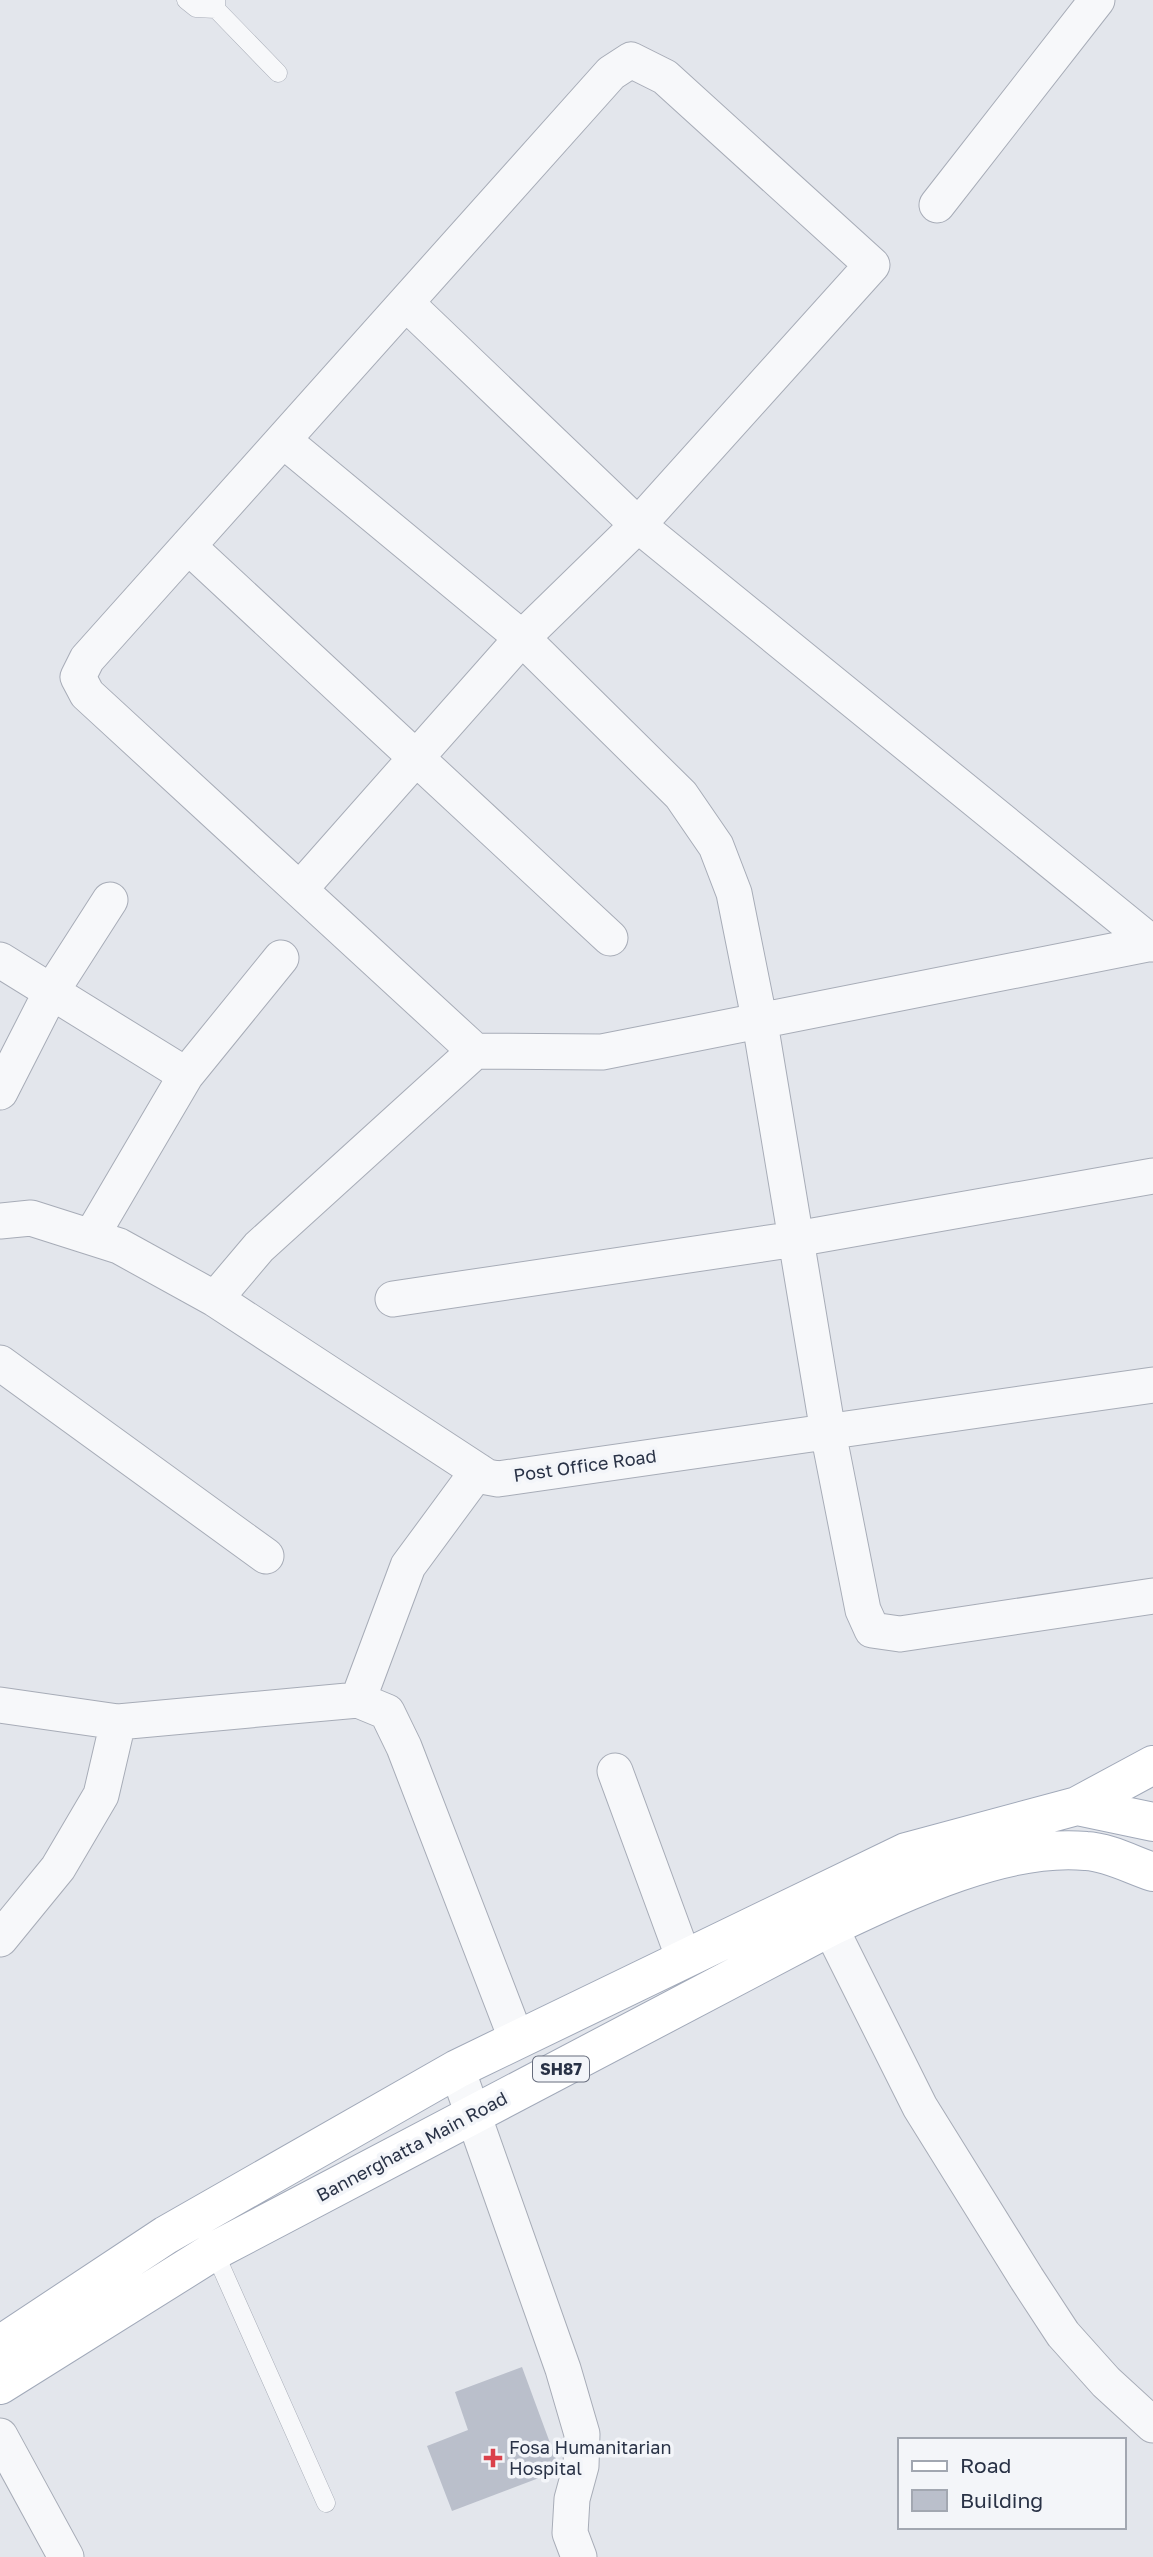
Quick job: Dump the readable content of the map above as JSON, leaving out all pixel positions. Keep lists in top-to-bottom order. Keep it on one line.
{"streets":{"main road":["SH87","Bannerghatta Main Road"],"street":["Post Office Road"]},"places":{"health":["Fosa Humanitarian Hospital"]},"legend":["Road","Building"]}
